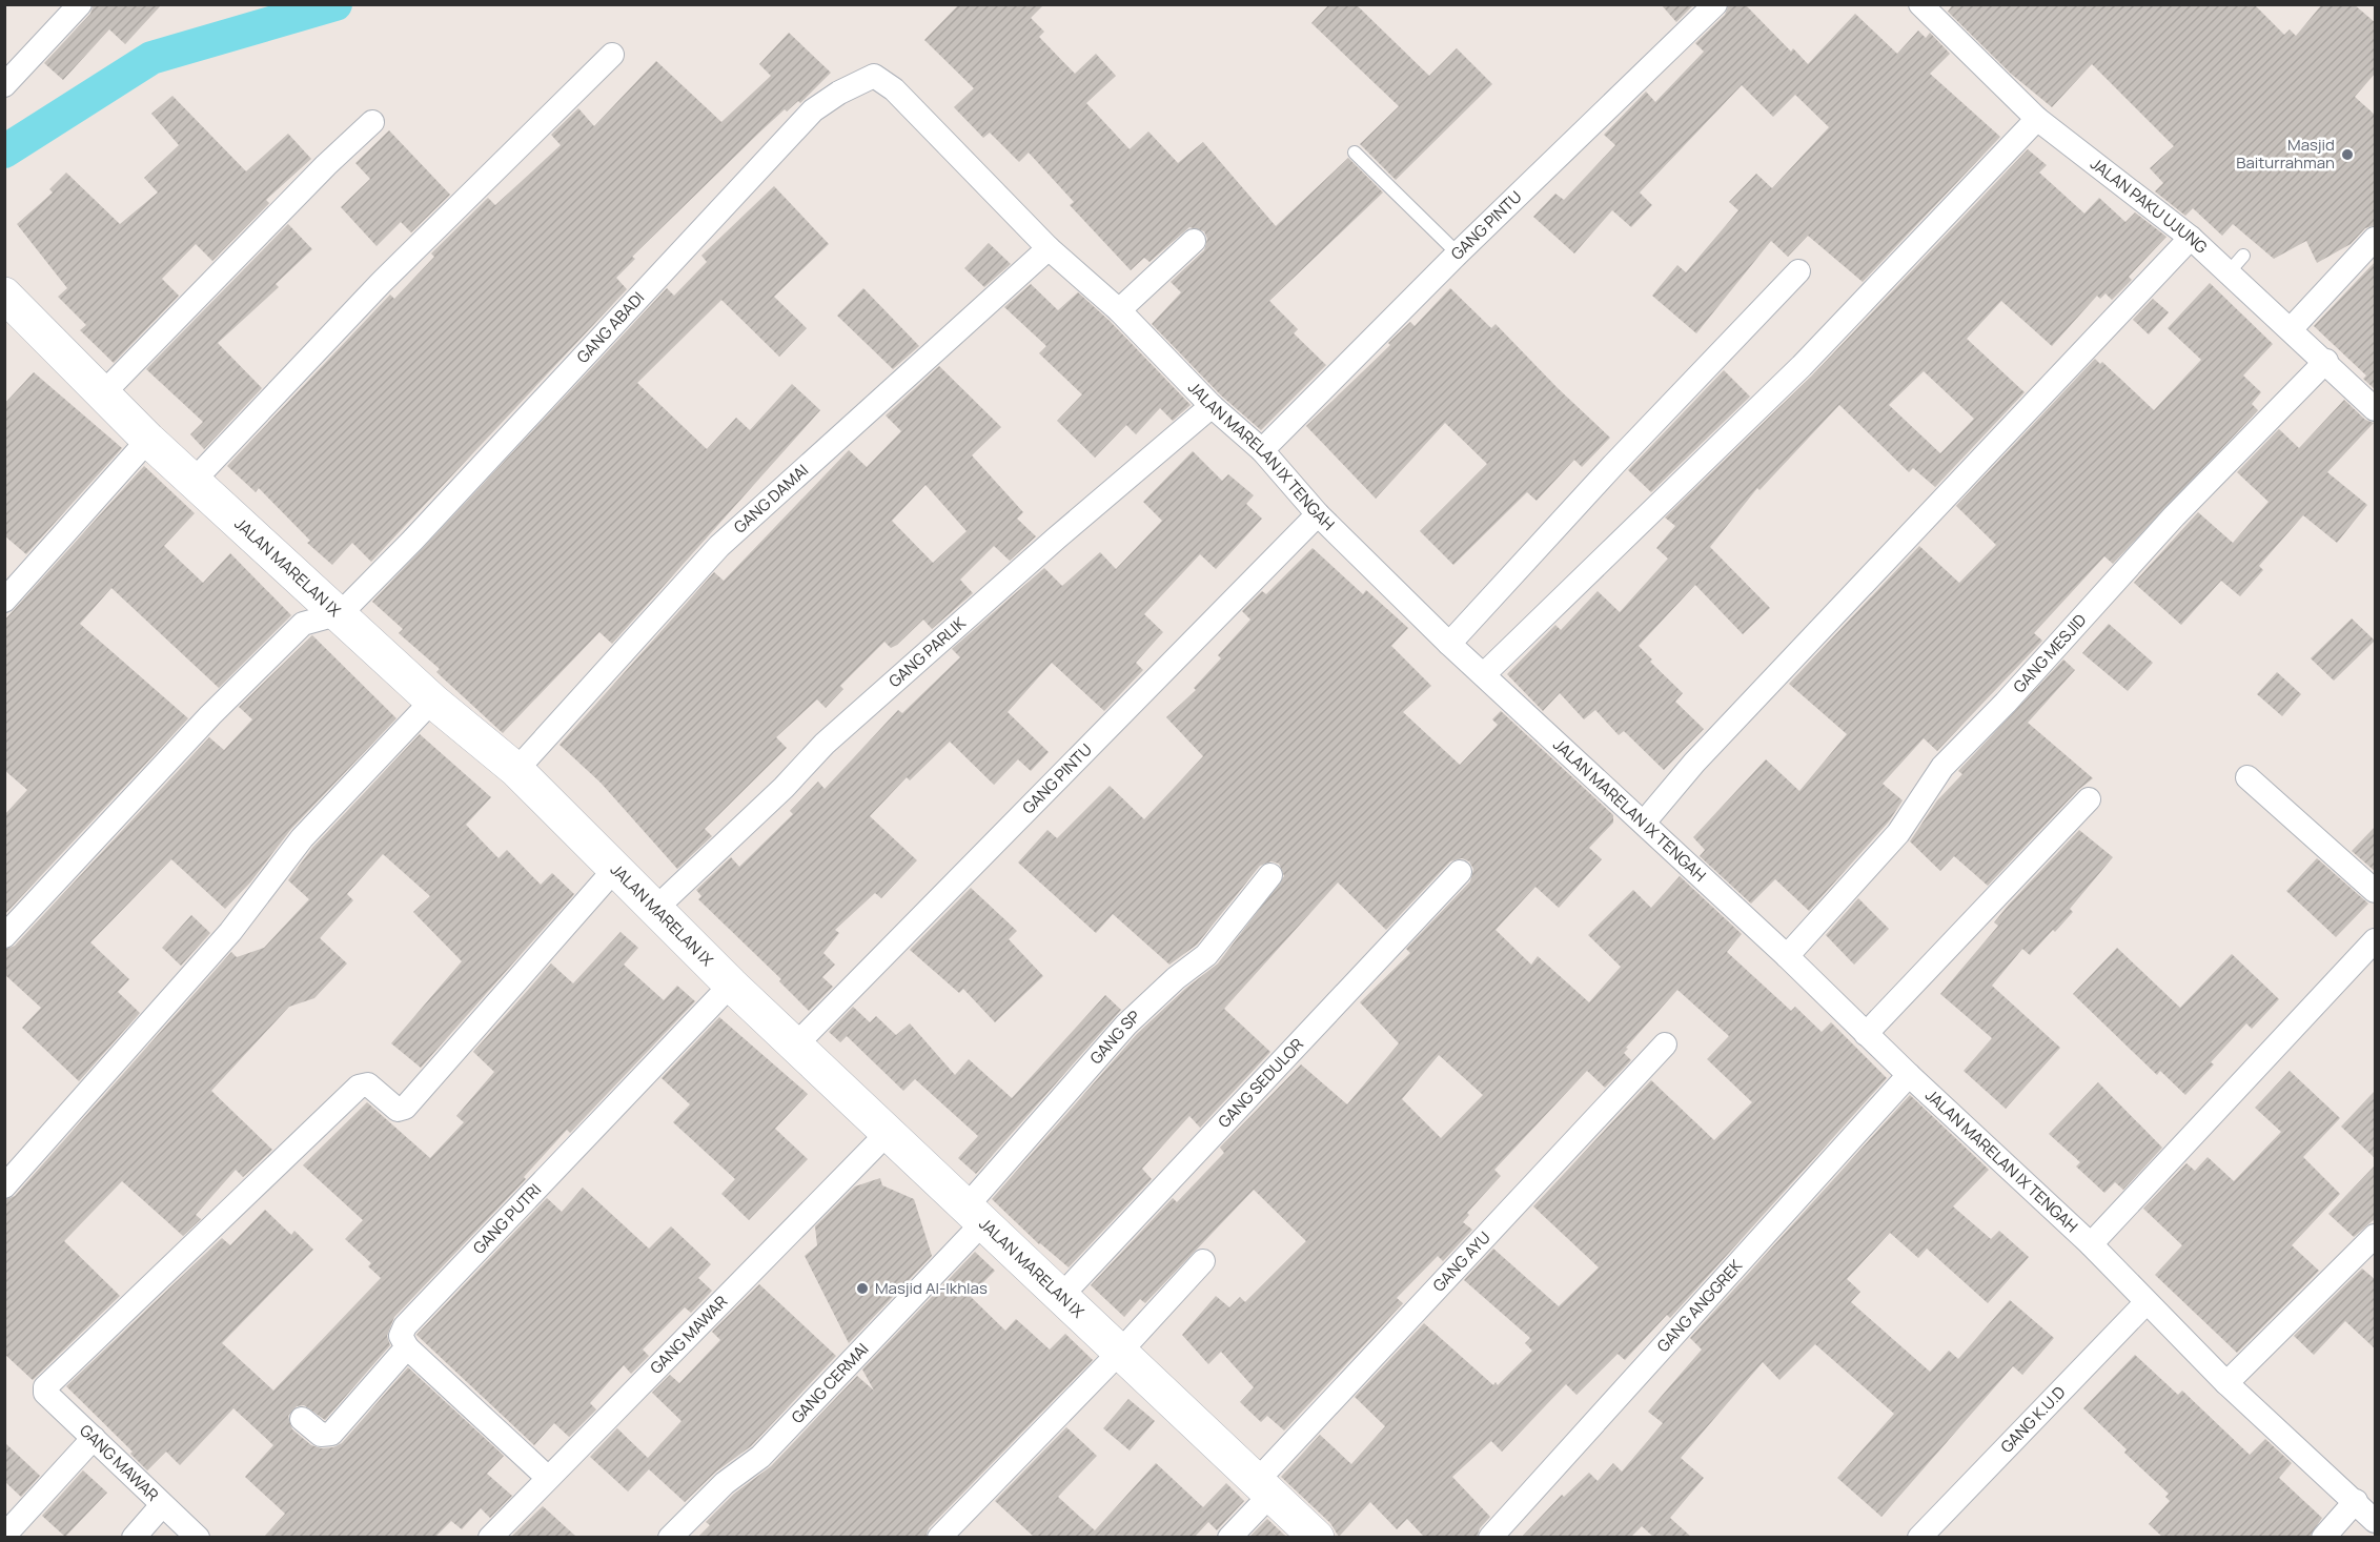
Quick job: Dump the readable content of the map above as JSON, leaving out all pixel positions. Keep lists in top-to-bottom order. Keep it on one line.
{"streets":{"main road":["JALAN MARELAN IX"],"street":["JALAN PAKU UJUNG","GANG PINTU","GANG ABADI","JALAN MARELAN IX TENGAH","GANG DAMAI","GANG PARLIK","GANG MESJID","GANG SP","GANG SEDULOR","GANG PUTRI","GANG AYU","GANG ANGGREK","GANG MAWAR","GANG CERMAI","GANG K.U.D"]},"crossings":[["JALAN PAKU UJUNG","GANG MESJID"],["GANG PINTU","JALAN MARELAN IX TENGAH"],["GANG PINTU","JALAN MARELAN IX"],["GANG ABADI","JALAN MARELAN IX TENGAH"],["GANG ABADI","JALAN MARELAN IX"],["JALAN MARELAN IX TENGAH","GANG DAMAI"],["JALAN MARELAN IX TENGAH","GANG PARLIK"],["JALAN MARELAN IX TENGAH","GANG MESJID"],["JALAN MARELAN IX TENGAH","GANG ANGGREK"],["JALAN MARELAN IX TENGAH","GANG K.U.D"],["GANG DAMAI","JALAN MARELAN IX"],["JALAN MARELAN IX","GANG PARLIK"],["JALAN MARELAN IX","GANG SP"],["JALAN MARELAN IX","GANG SEDULOR"],["JALAN MARELAN IX","GANG PUTRI"],["JALAN MARELAN IX","GANG AYU"],["JALAN MARELAN IX","GANG MAWAR"],["JALAN MARELAN IX","GANG CERMAI"],["GANG SP","GANG CERMAI"]],"places":["Masjid Baiturrahman","Masjid Al-Ikhlas"]}
